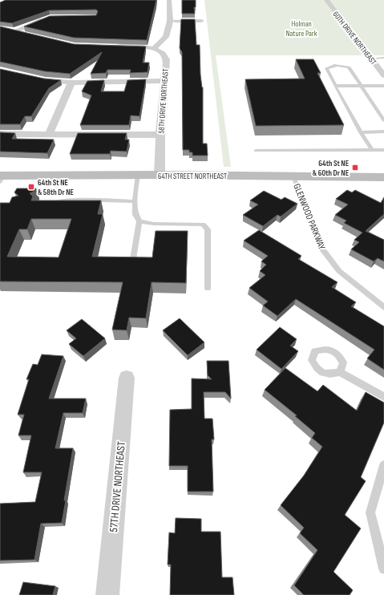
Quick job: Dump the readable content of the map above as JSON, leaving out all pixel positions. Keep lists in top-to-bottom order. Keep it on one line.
{"streets":{"main road":["64TH STREET NORTHEAST"],"street":["60TH DRIVE NORTHEAST","58TH DRIVE NORTHEAST","57TH DRIVE NORTHEAST"],"lane":["GLENWOOD PARKWAY"]},"crossings":[["58TH DRIVE NORTHEAST","64TH STREET NORTHEAST"],["64TH STREET NORTHEAST","GLENWOOD PARKWAY"]],"parks":["Holman Nature Park"],"places":{"transit":["64th St NE & 60th Dr NE","64th St NE & 58th Dr NE"]}}
